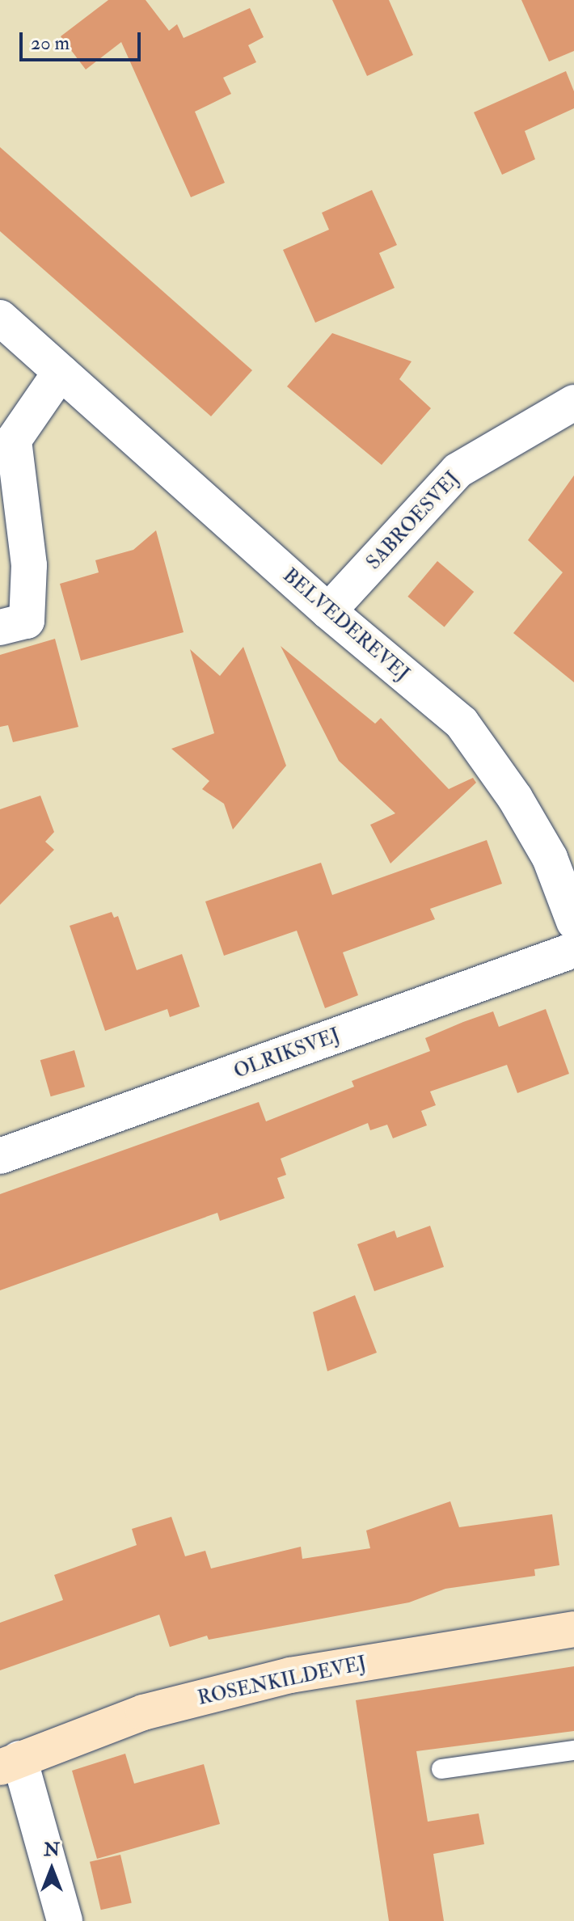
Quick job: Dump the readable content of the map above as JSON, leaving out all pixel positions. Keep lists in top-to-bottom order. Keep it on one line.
{"streets":{"street":["SABROESVEJ","BELVEDEREVEJ","OLRIKSVEJ","ROSENKILDEVEJ"]},"crossings":[["SABROESVEJ","BELVEDEREVEJ"]],"scale_bar":"20 m","north":"top"}
